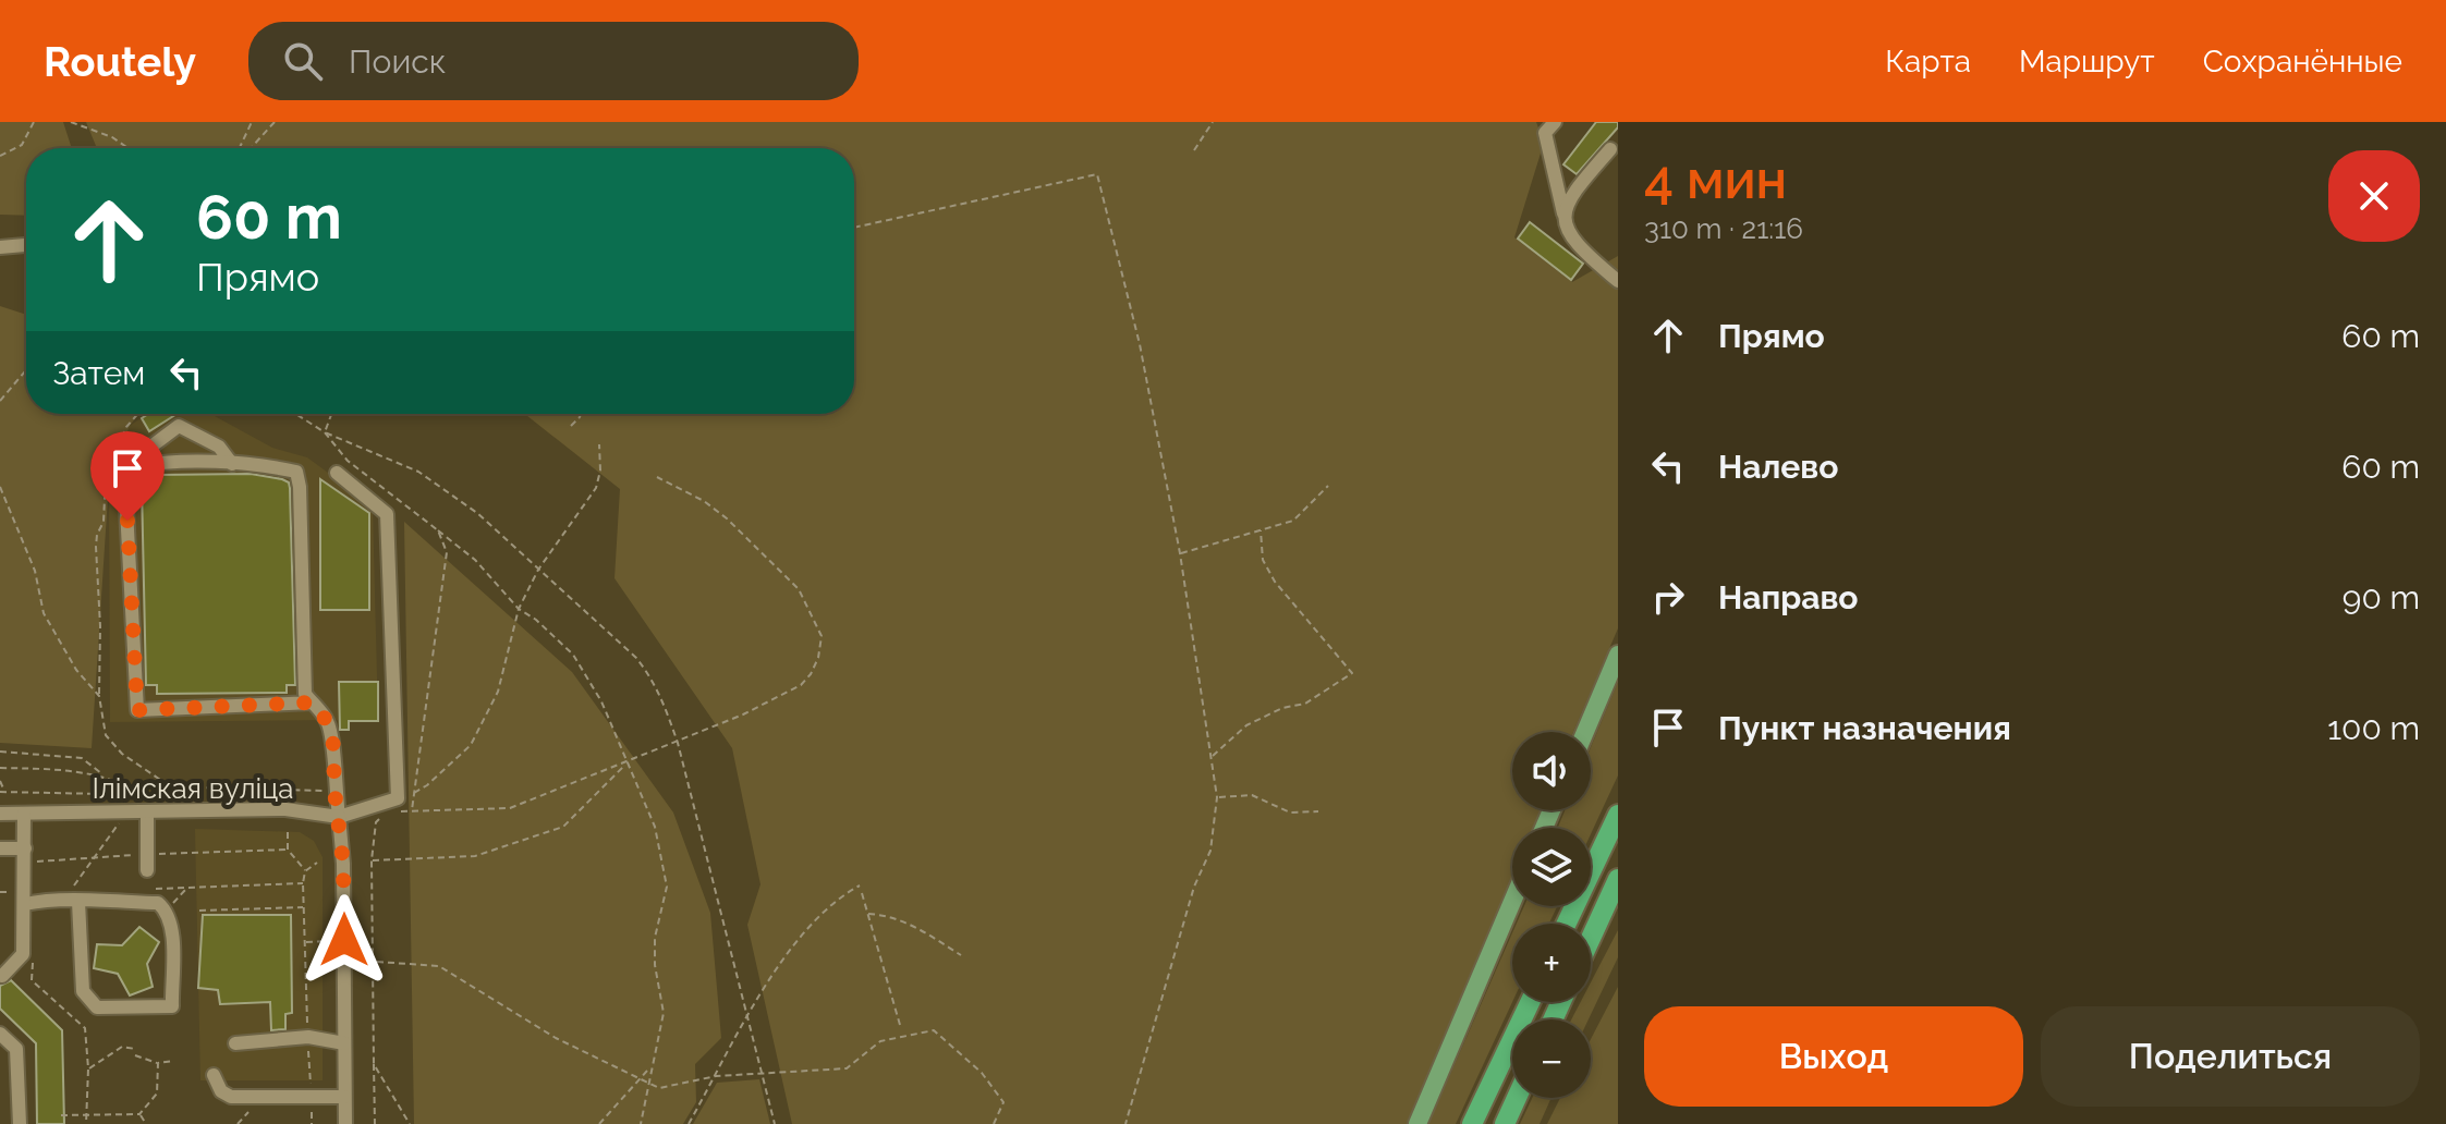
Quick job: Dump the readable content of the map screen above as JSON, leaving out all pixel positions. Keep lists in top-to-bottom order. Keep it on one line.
{"streets":{"street":["Ілімская вуліца"]},"page":{"header":"Routely","search":"Поиск","nav":["Карта","Маршрут","Сохранённые"],"heading":["4 мин","310 m · 21:16"],"turn":["60 m","Прямо"],"list":[{"name":"Прямо","value":"60 m"},{"name":"Налево","value":"60 m"},{"name":"Направо","value":"90 m"},{"name":"Пункт назначения","value":"100 m"}],"then":"Затем","map_buttons":["+","−"],"buttons":["Выход","Поделиться"]}}
